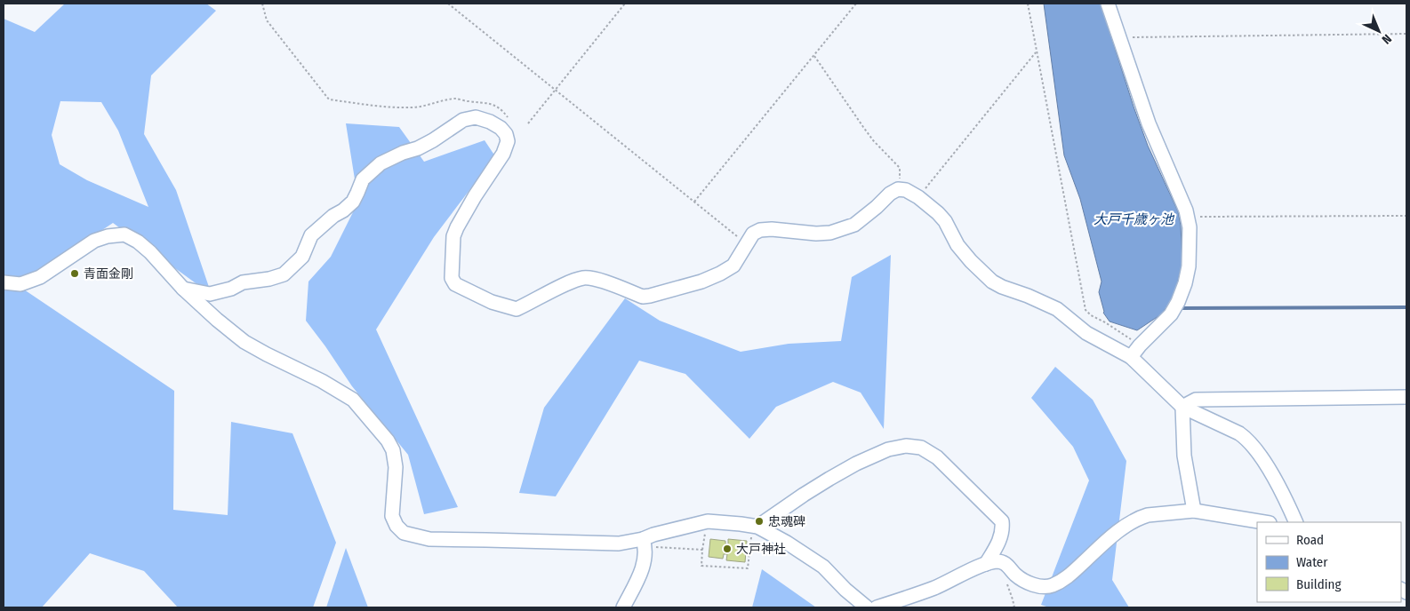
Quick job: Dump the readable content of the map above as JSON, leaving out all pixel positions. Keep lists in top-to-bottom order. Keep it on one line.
{"water":["大戸千歳ヶ池"],"places":["青面金剛","忠魂碑","大戸神社"],"legend":["Road","Water","Building"],"north":"bottom right"}
